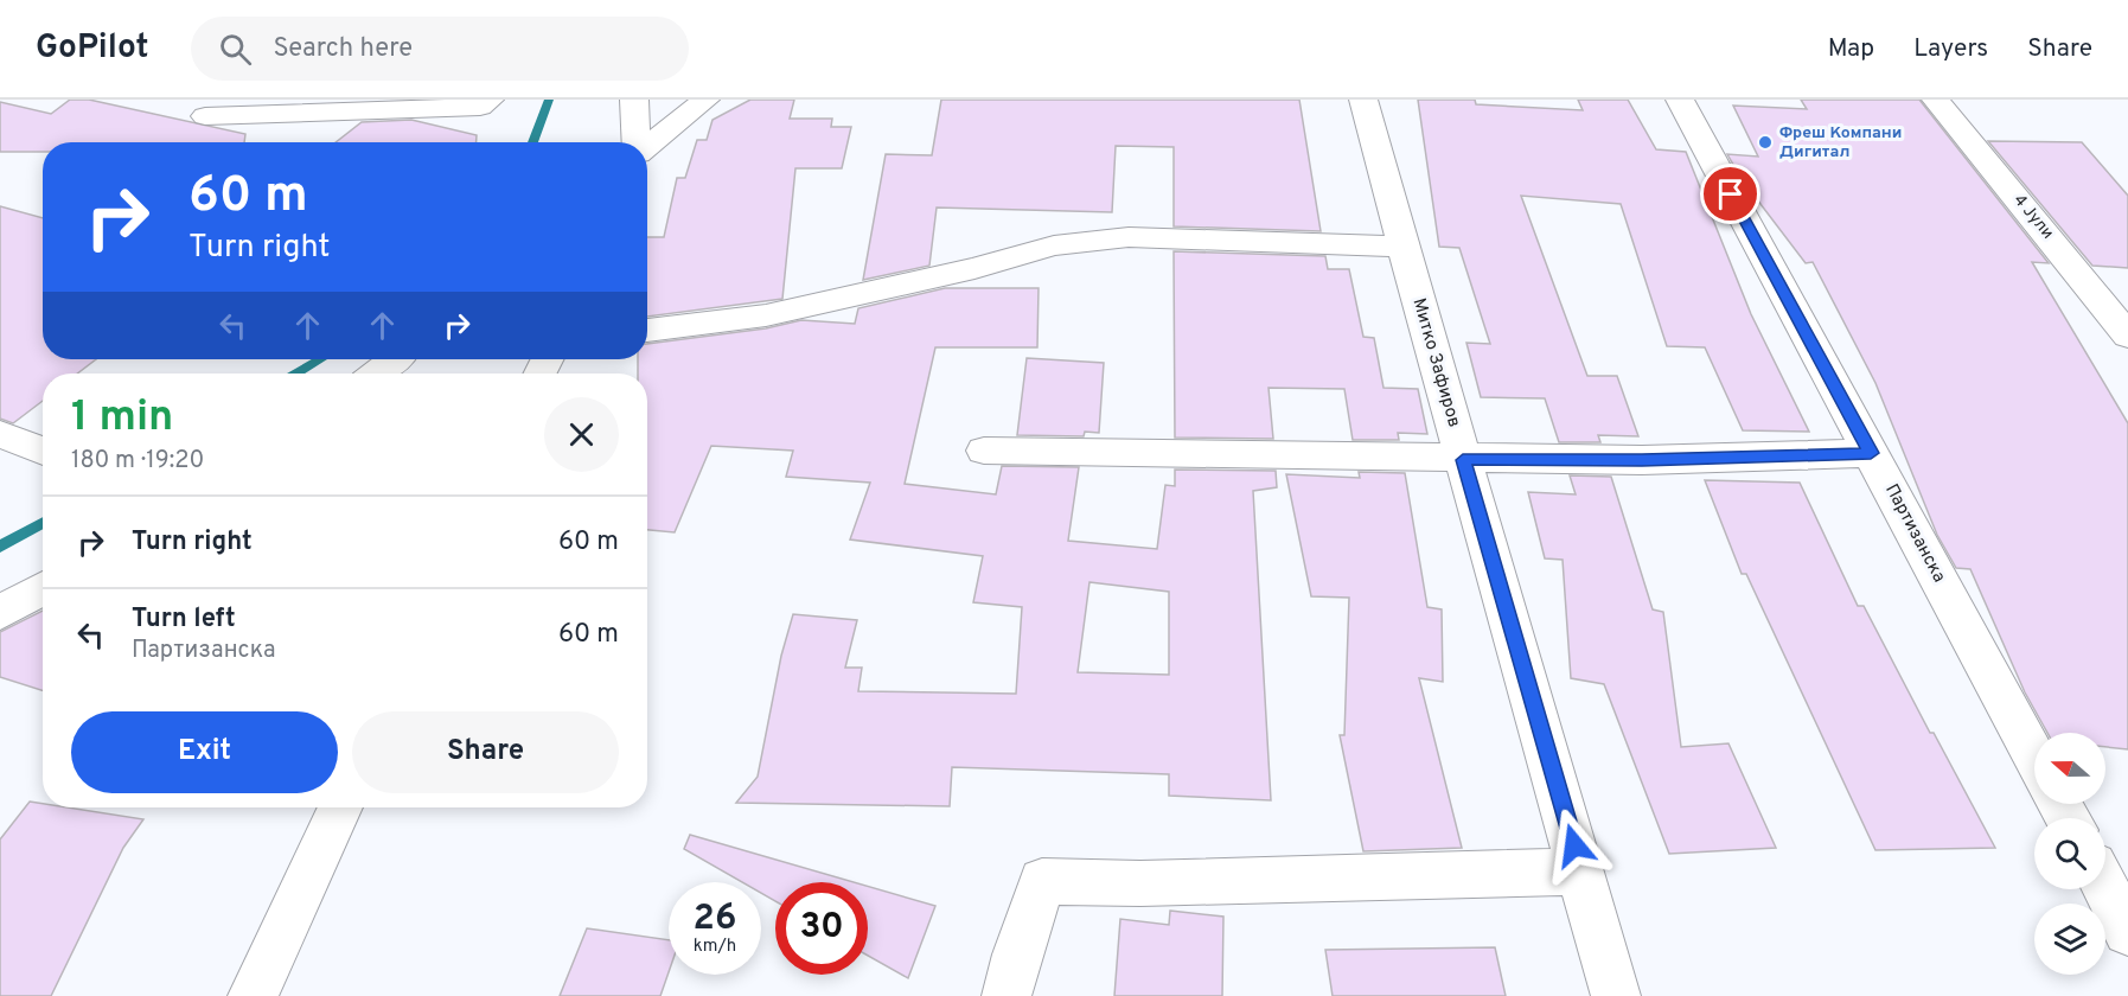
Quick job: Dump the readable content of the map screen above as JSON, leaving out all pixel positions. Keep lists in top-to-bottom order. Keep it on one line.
{"streets":{"street":["4 Јули","Митко Зафиров","Партизанска"]},"places":["Фреш Компани Дигитал"],"north":"left","page":{"header":"GoPilot","search":"Search here","nav":["Map","Layers","Share"],"turn":["60 m","Turn right"],"heading":["1 min","180 m · 19:20"],"list":[{"name":"Turn right","value":"60 m"},{"name":"Turn left","note":"Партизанска","value":"60 m"}],"buttons":["Exit","Share"],"speed":"26 km/h","limit":"30"}}
